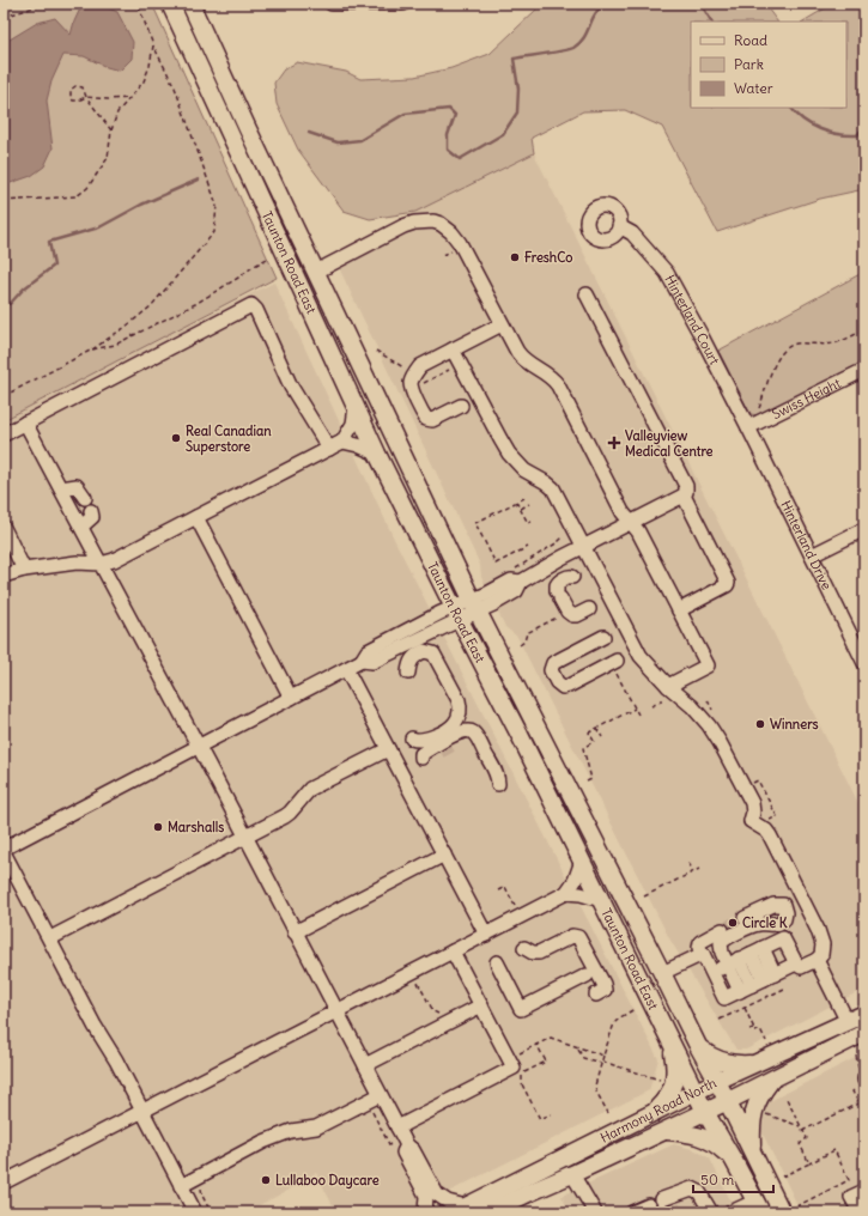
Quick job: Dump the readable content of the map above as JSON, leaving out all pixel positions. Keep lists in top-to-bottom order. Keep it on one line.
{"streets":{"main road":["Taunton Road East","Harmony Road North"],"street":["Hinterland Court","Swiss Height","Hinterland Drive"]},"crossings":[["Taunton Road East","Harmony Road North"],["Hinterland Court","Swiss Height"],["Hinterland Court","Hinterland Drive"],["Swiss Height","Hinterland Drive"]],"places":{"other":["FreshCo","Real Canadian Superstore","Winners","Marshalls","Circle K","Lullaboo Daycare"],"health":["Valleyview Medical Centre"]},"legend":["Road","Park","Water"],"scale_bar":"50 m"}
